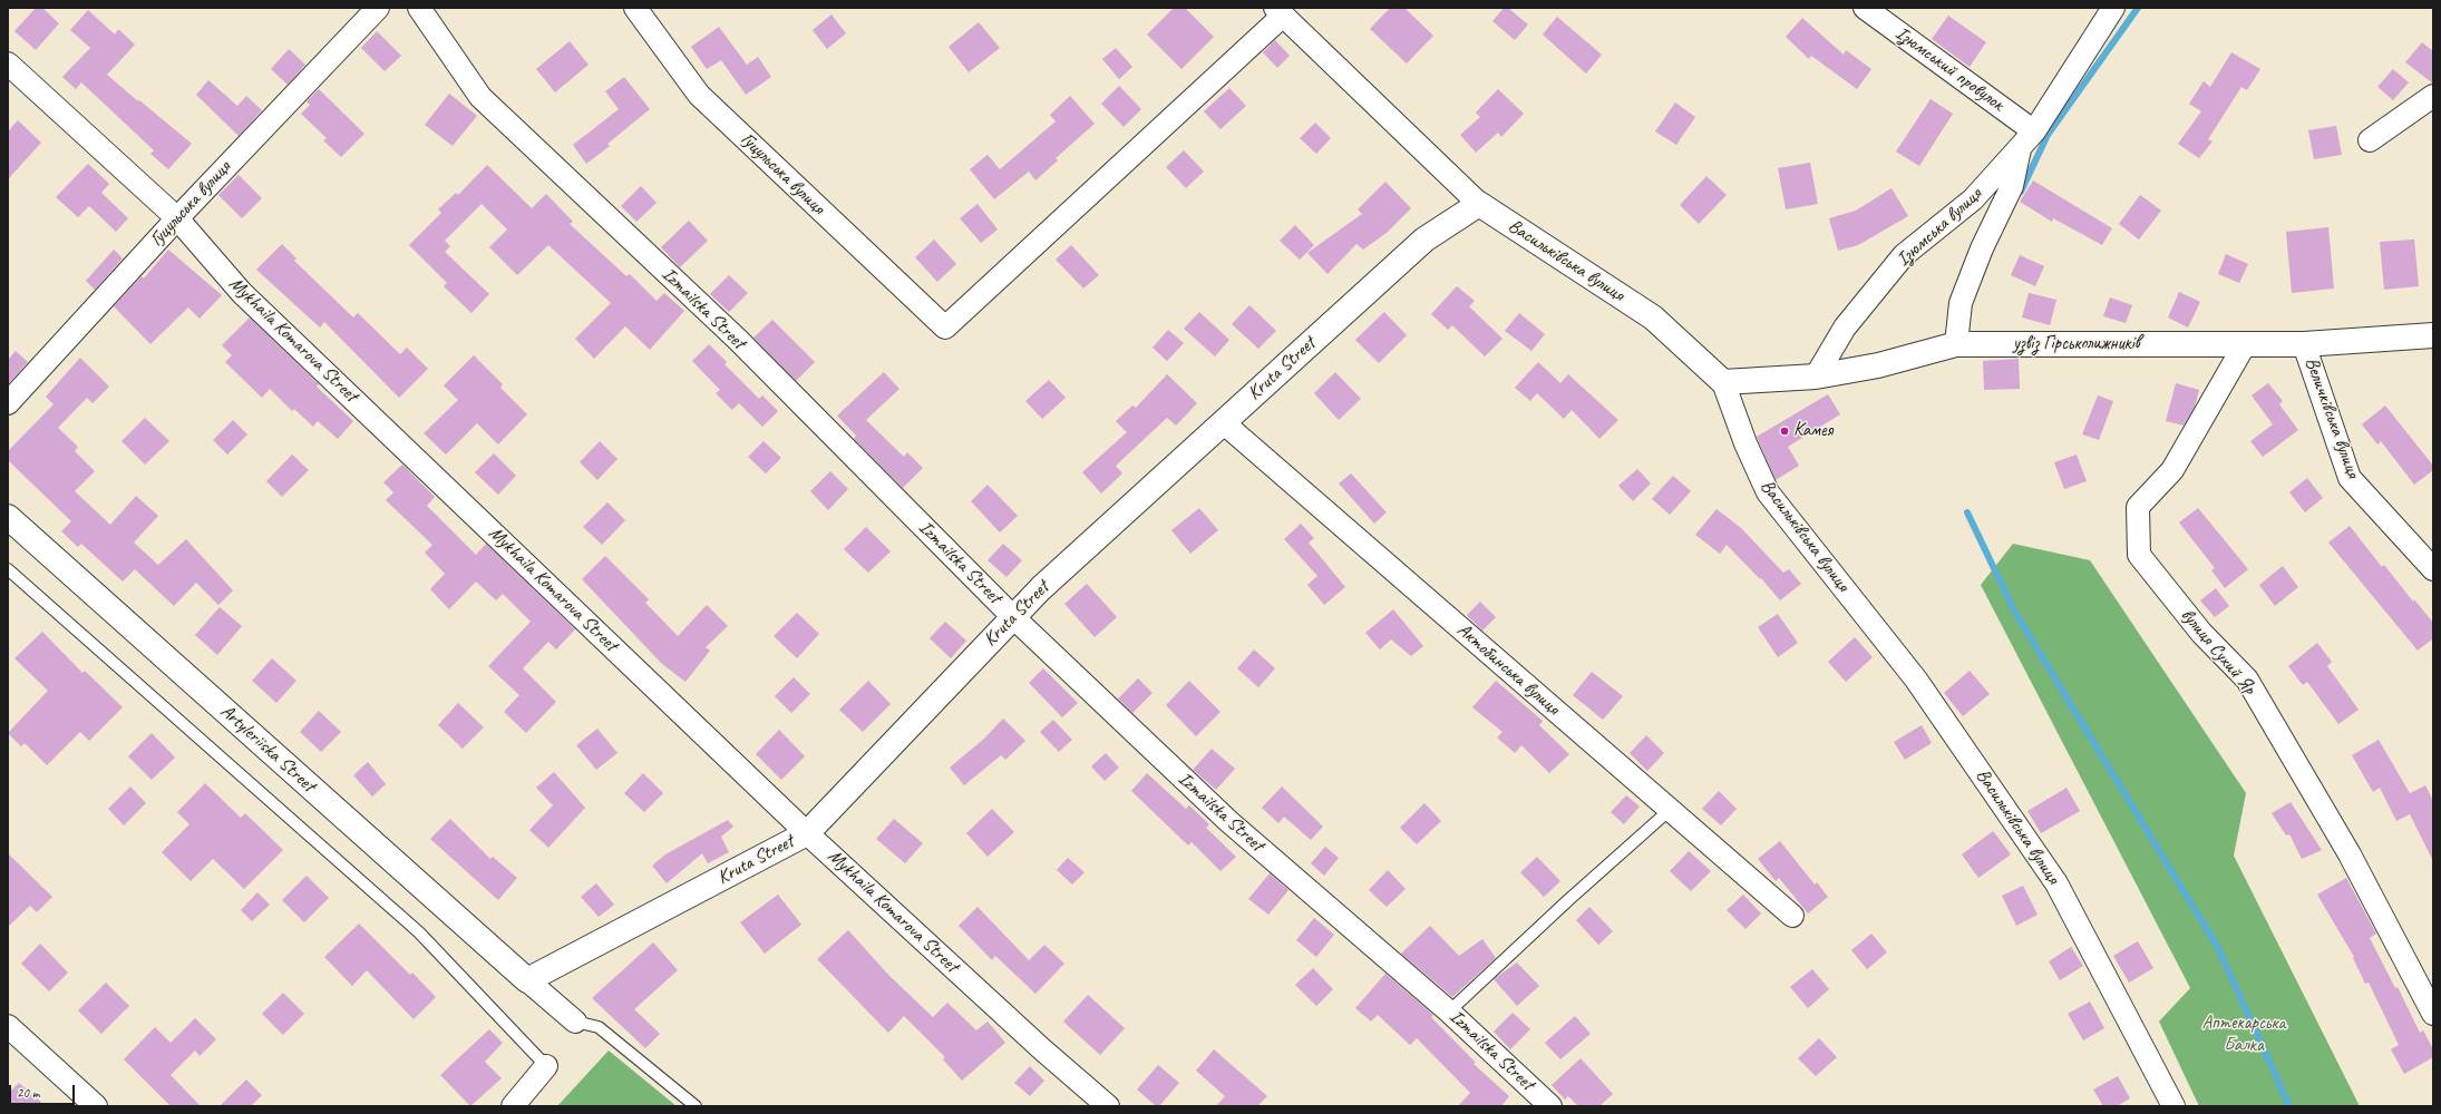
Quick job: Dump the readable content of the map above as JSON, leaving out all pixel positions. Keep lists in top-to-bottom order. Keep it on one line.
{"streets":{"street":["Ізюмський провулок","Гуцульська вулиця","Ізюмська вулиця","Васильківська вулиця","Izmailska Street","Mykhaila Komarova Street","узвіз Гірськолижників","Kruta Street","Величківська вулиця","вулиця Сухий Яр","Актобинська вулиця","Artyleriiska Street"]},"crossings":[["Ізюмський провулок","Ізюмська вулиця"],["Гуцульська вулиця","Васильківська вулиця"],["Гуцульська вулиця","Mykhaila Komarova Street"],["Ізюмська вулиця","узвіз Гірськолижників"],["Васильківська вулиця","узвіз Гірськолижників"],["Васильківська вулиця","Kruta Street"],["Izmailska Street","Kruta Street"],["Mykhaila Komarova Street","Kruta Street"],["узвіз Гірськолижників","Величківська вулиця"],["узвіз Гірськолижників","вулиця Сухий Яр"],["Kruta Street","Актобинська вулиця"],["Kruta Street","Artyleriiska Street"]],"parks":["Аптекарська Балка"],"places":["Камея"],"scale_bar":"20 m"}
